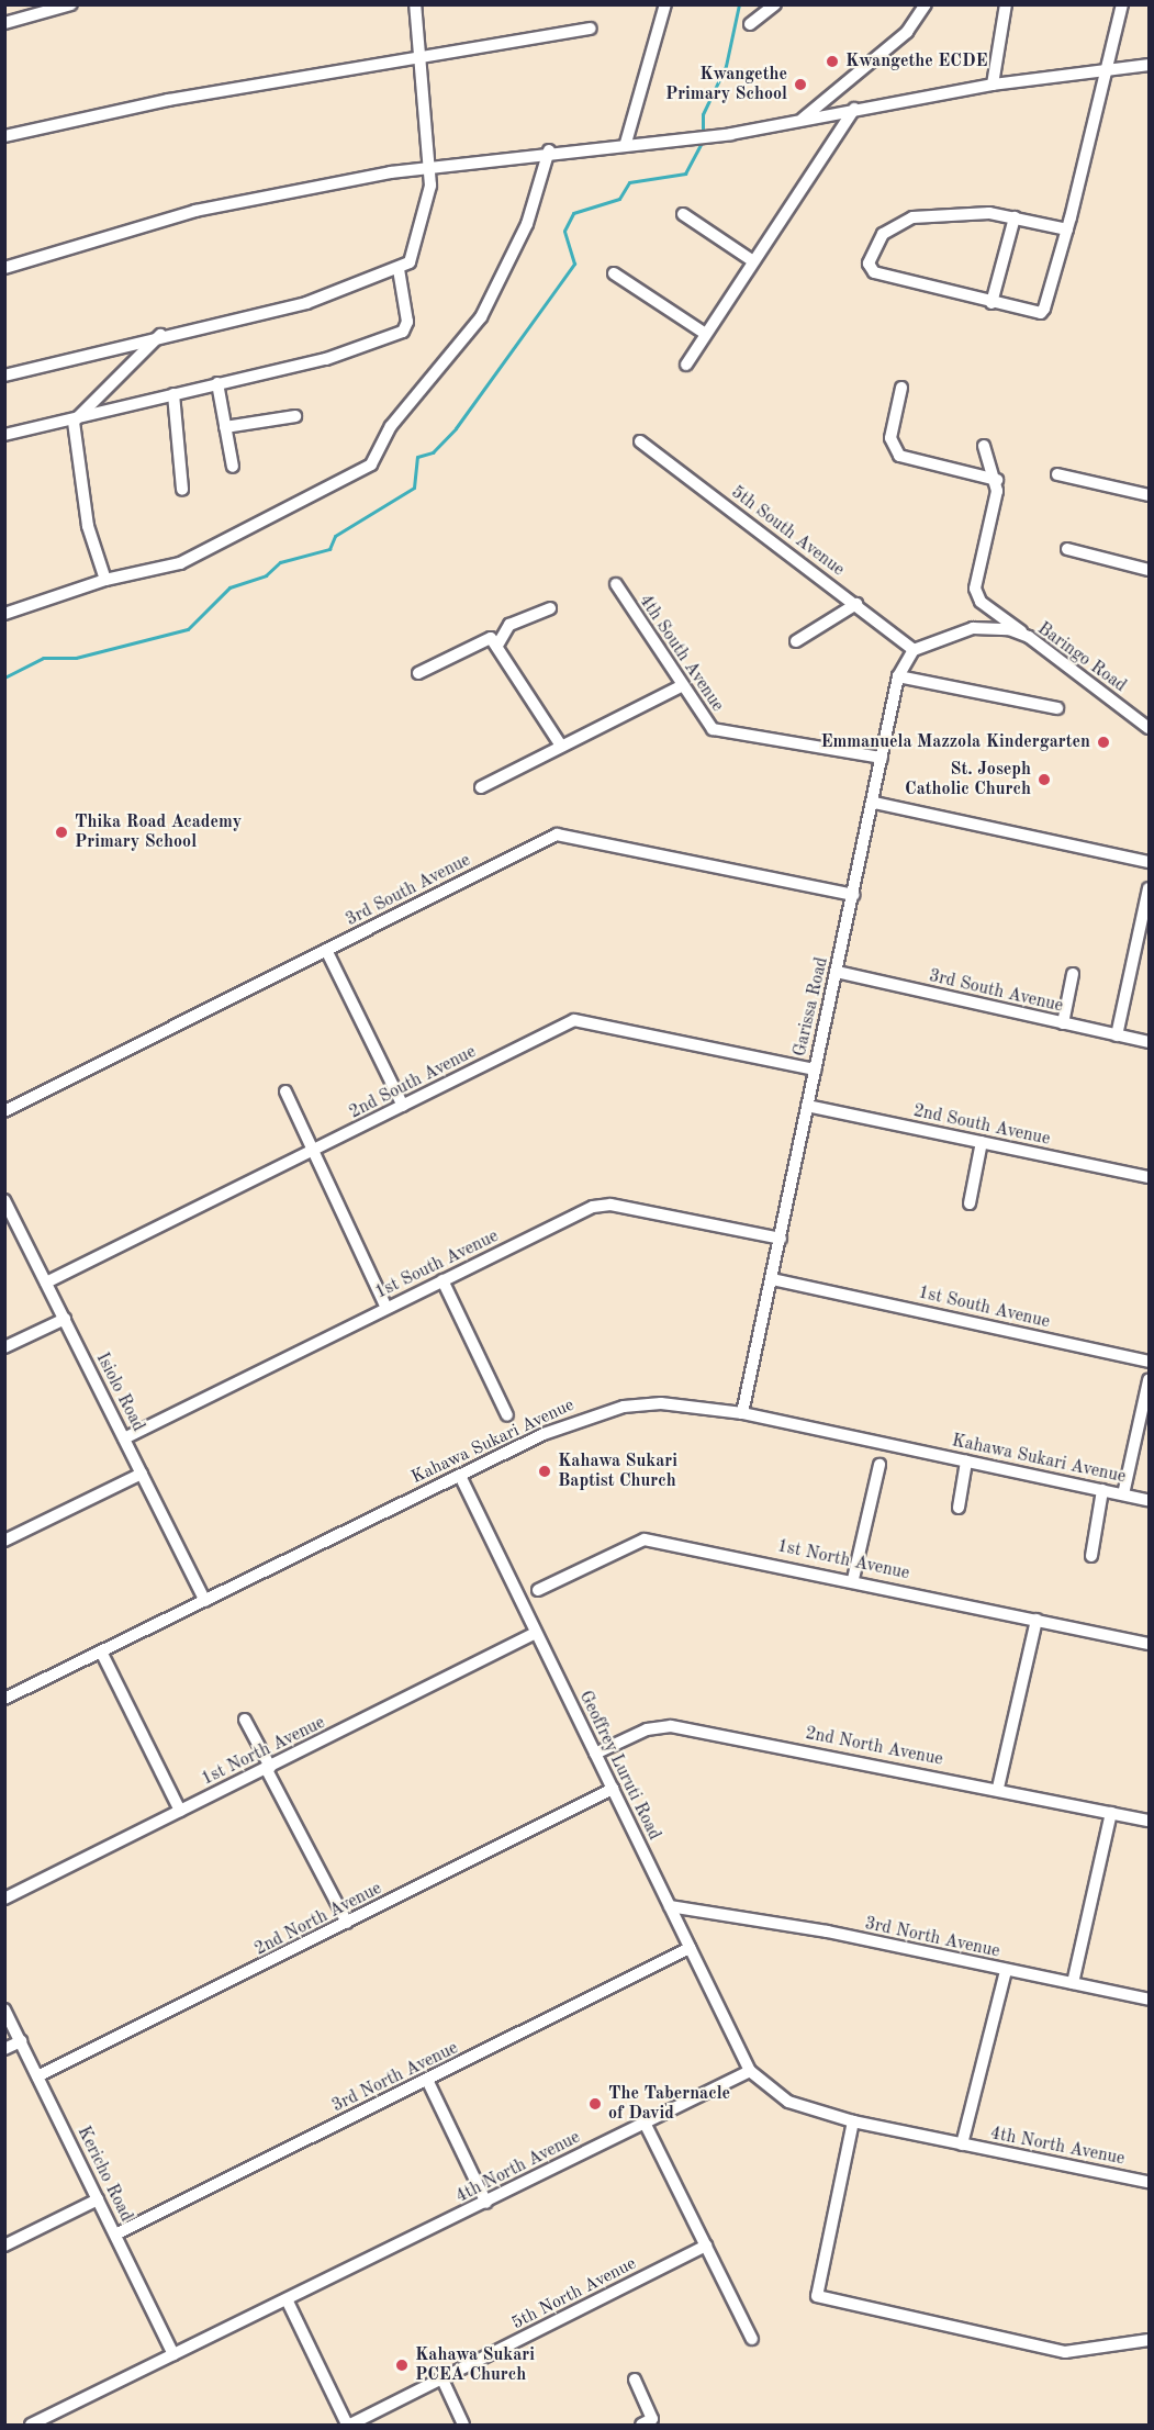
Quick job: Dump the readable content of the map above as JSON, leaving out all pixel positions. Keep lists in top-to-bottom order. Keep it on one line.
{"streets":{"street":["5th South Avenue","4th South Avenue","Baringo Road","3rd South Avenue","Garissa Road","2nd South Avenue","1st South Avenue","Isiolo Road","Kahawa Sukari Avenue","1st North Avenue","2nd North Avenue","Geoffrey Luruti Road","3rd North Avenue","4th North Avenue","Kericho Road","5th North Avenue"]},"crossings":[["5th South Avenue","Baringo Road"],["5th South Avenue","Garissa Road"],["4th South Avenue","Garissa Road"],["Baringo Road","Garissa Road"],["3rd South Avenue","Garissa Road"],["Garissa Road","2nd South Avenue"],["Garissa Road","1st South Avenue"],["Garissa Road","Kahawa Sukari Avenue"],["2nd South Avenue","Isiolo Road"],["1st South Avenue","Isiolo Road"],["Isiolo Road","Kahawa Sukari Avenue"],["Kahawa Sukari Avenue","Geoffrey Luruti Road"],["1st North Avenue","Geoffrey Luruti Road"],["2nd North Avenue","Geoffrey Luruti Road"],["2nd North Avenue","Kericho Road"],["Geoffrey Luruti Road","3rd North Avenue"],["Geoffrey Luruti Road","4th North Avenue"],["3rd North Avenue","Kericho Road"],["4th North Avenue","Kericho Road"]],"places":["Kwangethe ECDE","Kwangethe Primary School","Emmanuela Mazzola Kindergarten","St. Joseph Catholic Church","Thika Road Academy Primary School","Kahawa Sukari Baptist Church","The Tabernacle of David","Kahawa Sukari PCEA Church"]}
